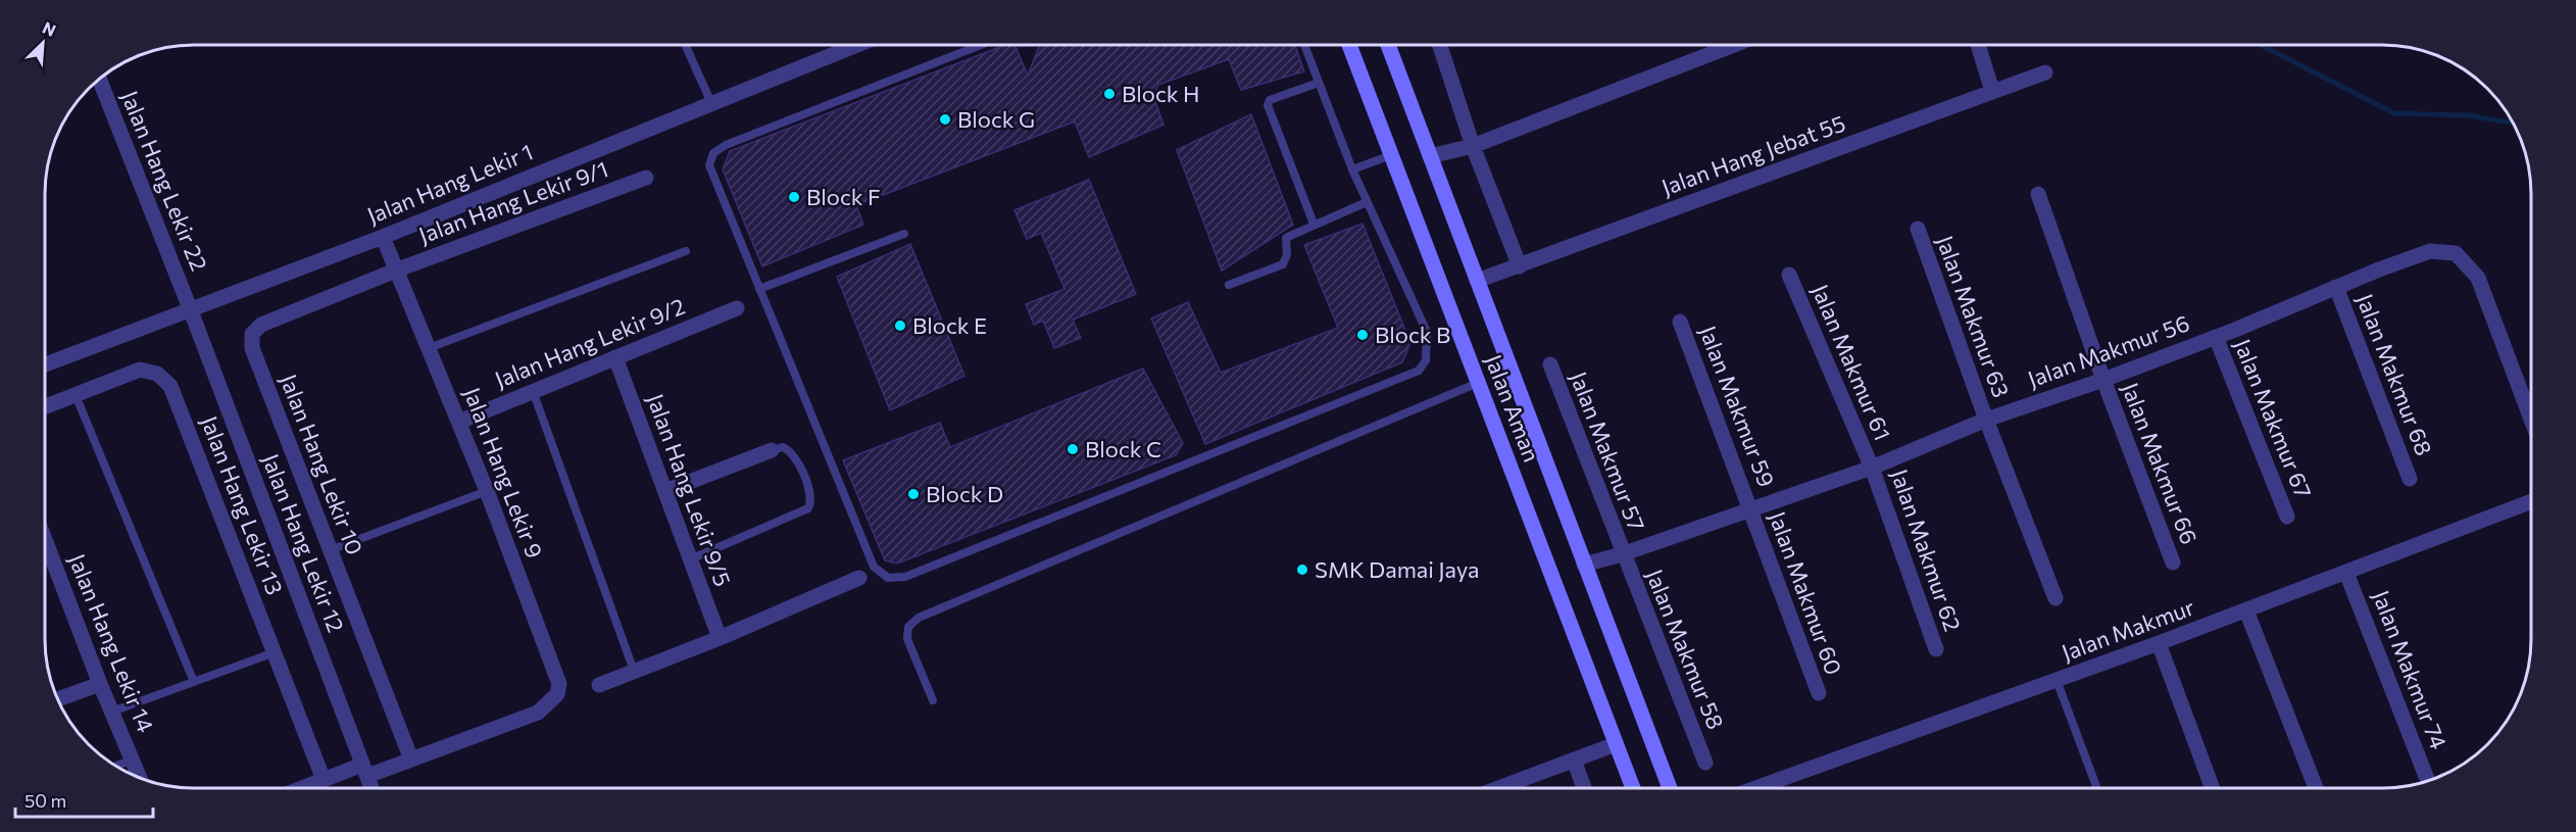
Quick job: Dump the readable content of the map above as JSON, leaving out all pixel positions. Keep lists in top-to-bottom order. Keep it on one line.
{"streets":{"main road":["Jalan Aman"],"street":["Jalan Hang Jebat 55","Jalan Hang Lekir 22","Jalan Hang Lekir 1","Jalan Hang Lekir 9/1","Jalan Makmur 63","Jalan Hang Lekir 9/2","Jalan Makmur 56","Jalan Makmur 61","Jalan Makmur 68","Jalan Makmur 59","Jalan Makmur 67","Jalan Makmur 57","Jalan Makmur 66","Jalan Hang Lekir 10","Jalan Hang Lekir 9","Jalan Hang Lekir 9/5","Jalan Hang Lekir 13","Jalan Hang Lekir 12","Jalan Makmur 62","Jalan Makmur 60","Jalan Makmur","Jalan Hang Lekir 14","Jalan Makmur 58","Jalan Makmur 74"]},"crossings":[["Jalan Hang Jebat 55","Jalan Aman"],["Jalan Hang Lekir 22","Jalan Hang Lekir 1"],["Jalan Hang Lekir 22","Jalan Hang Lekir 12"],["Jalan Hang Lekir 1","Jalan Hang Lekir 9"],["Jalan Hang Lekir 1","Jalan Hang Lekir 12"],["Jalan Hang Lekir 9/1","Jalan Hang Lekir 10"],["Jalan Hang Lekir 9/1","Jalan Hang Lekir 9"],["Jalan Makmur 63","Jalan Makmur 56"],["Jalan Hang Lekir 9/2","Jalan Hang Lekir 9"],["Jalan Hang Lekir 9/2","Jalan Hang Lekir 9/5"],["Jalan Makmur 56","Jalan Makmur 61"],["Jalan Makmur 56","Jalan Makmur 68"],["Jalan Makmur 56","Jalan Makmur 59"],["Jalan Makmur 56","Jalan Aman"],["Jalan Makmur 56","Jalan Makmur 67"],["Jalan Makmur 56","Jalan Makmur 57"],["Jalan Makmur 56","Jalan Makmur 66"],["Jalan Makmur 56","Jalan Makmur 62"],["Jalan Makmur 56","Jalan Makmur 60"],["Jalan Makmur 56","Jalan Makmur 58"],["Jalan Makmur 61","Jalan Makmur 62"],["Jalan Makmur 59","Jalan Makmur 60"],["Jalan Makmur 57","Jalan Makmur 58"],["Jalan Hang Lekir 10","Jalan Hang Lekir 9"],["Jalan Makmur","Jalan Makmur 74"]],"places":["Block H","Block G","Block F","Block E","Block B","Block C","Block D","SMK Damai Jaya"],"scale_bar":"50 m","north":"top right"}
